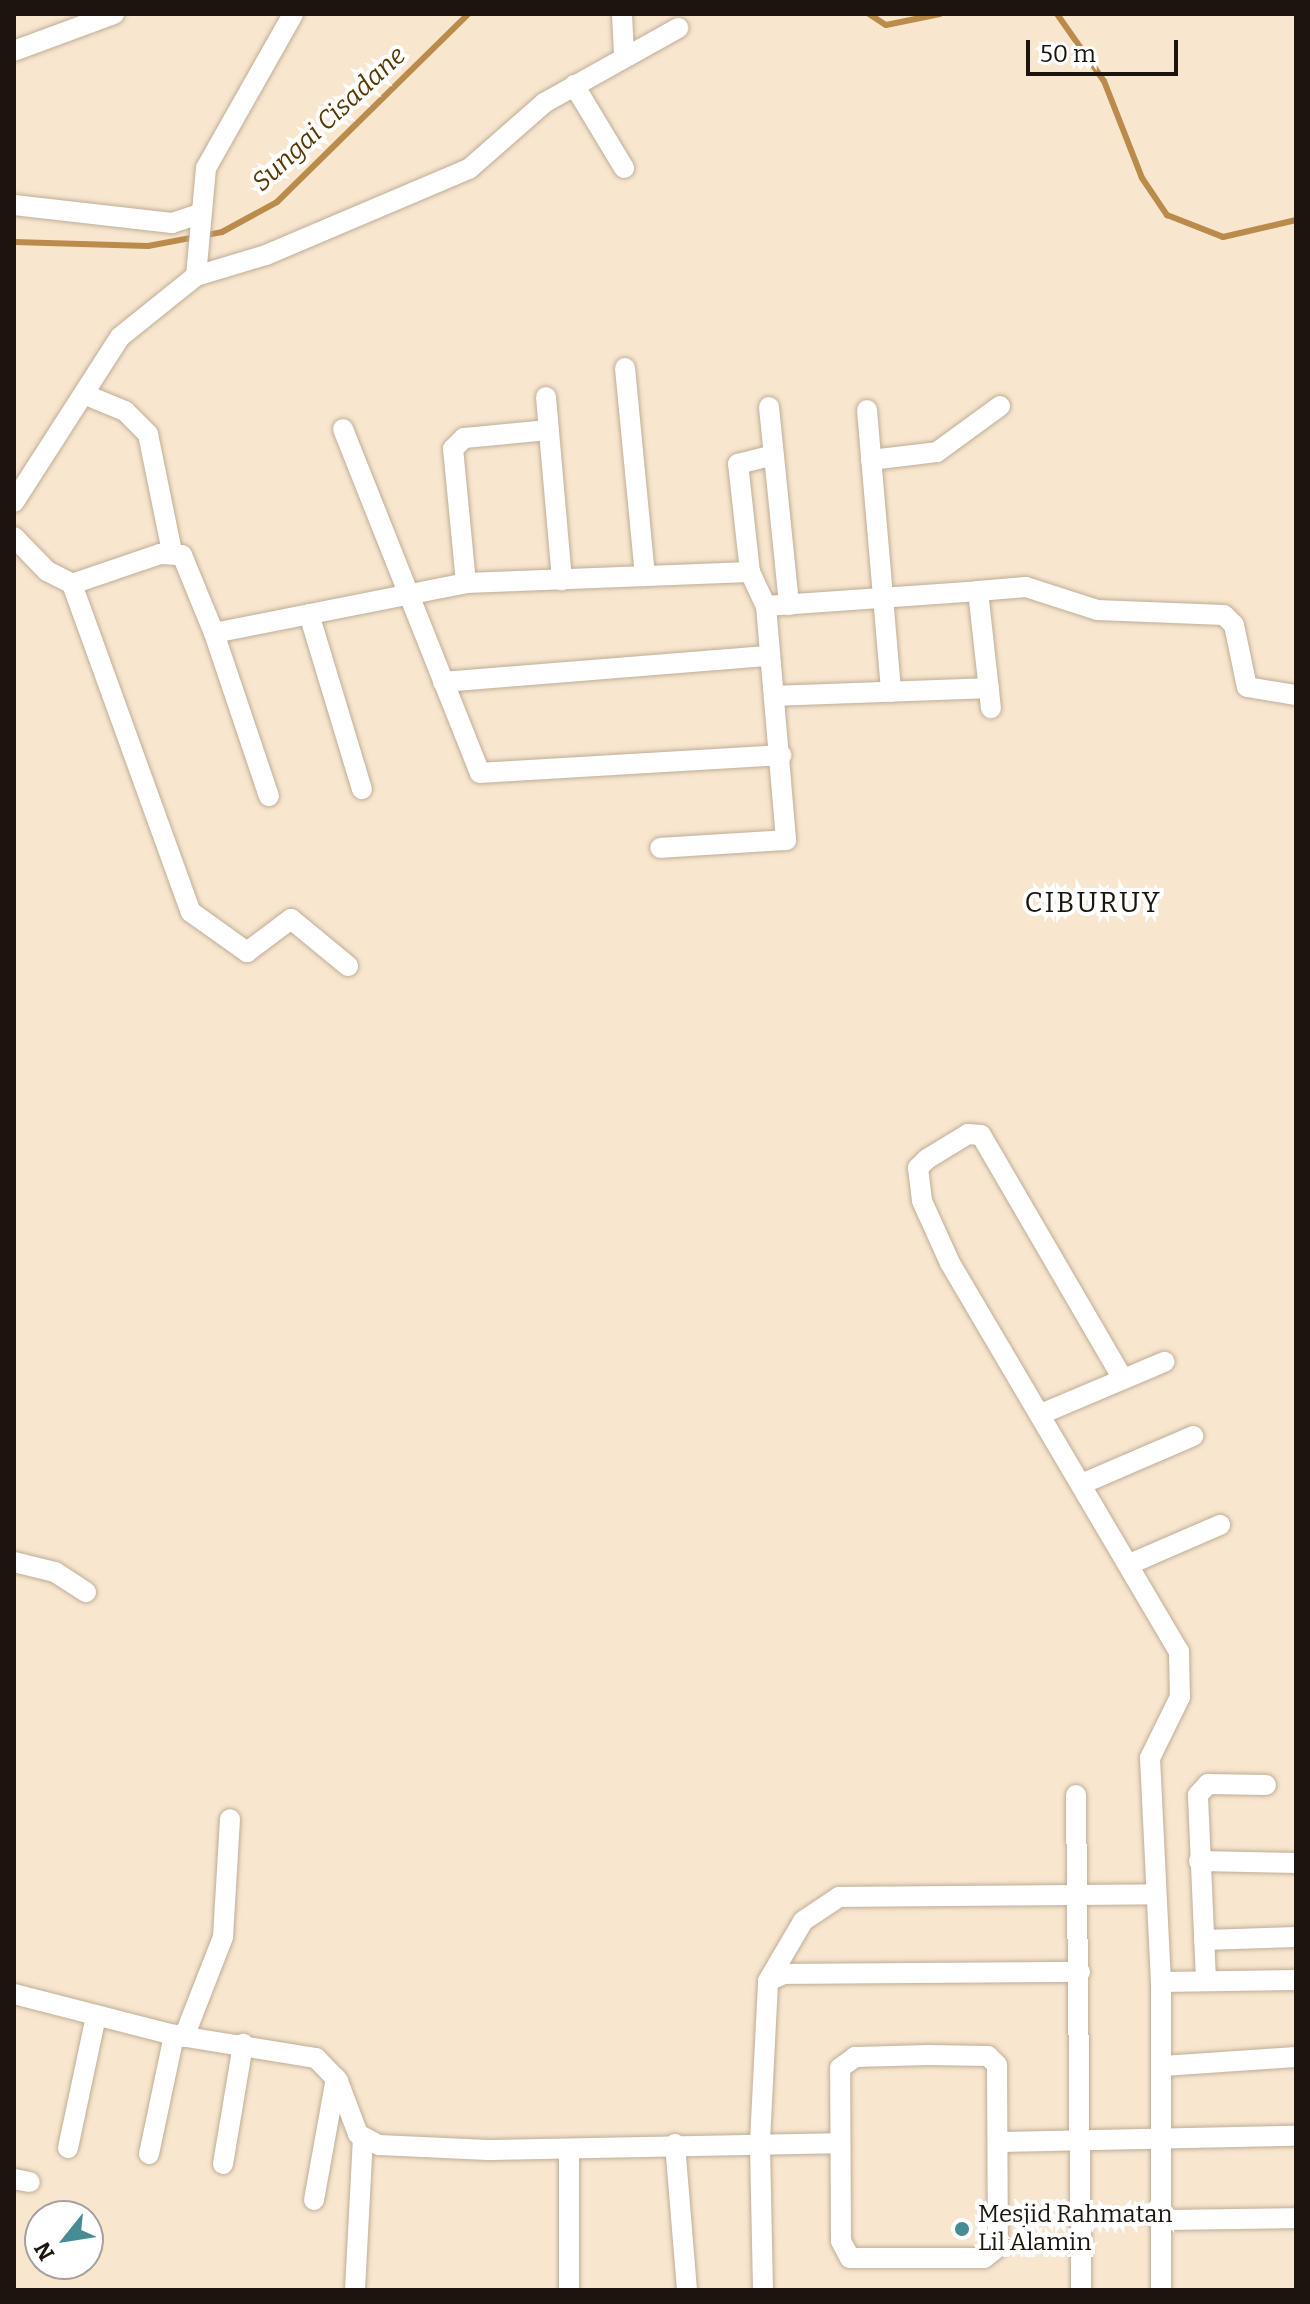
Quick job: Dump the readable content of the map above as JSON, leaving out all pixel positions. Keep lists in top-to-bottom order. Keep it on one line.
{"districts":["CIBURUY"],"water":["Sungai Cisadane"],"places":["Mesjid Rahmatan Lil Alamin"],"scale_bar":"50 m","north":"bottom left"}
